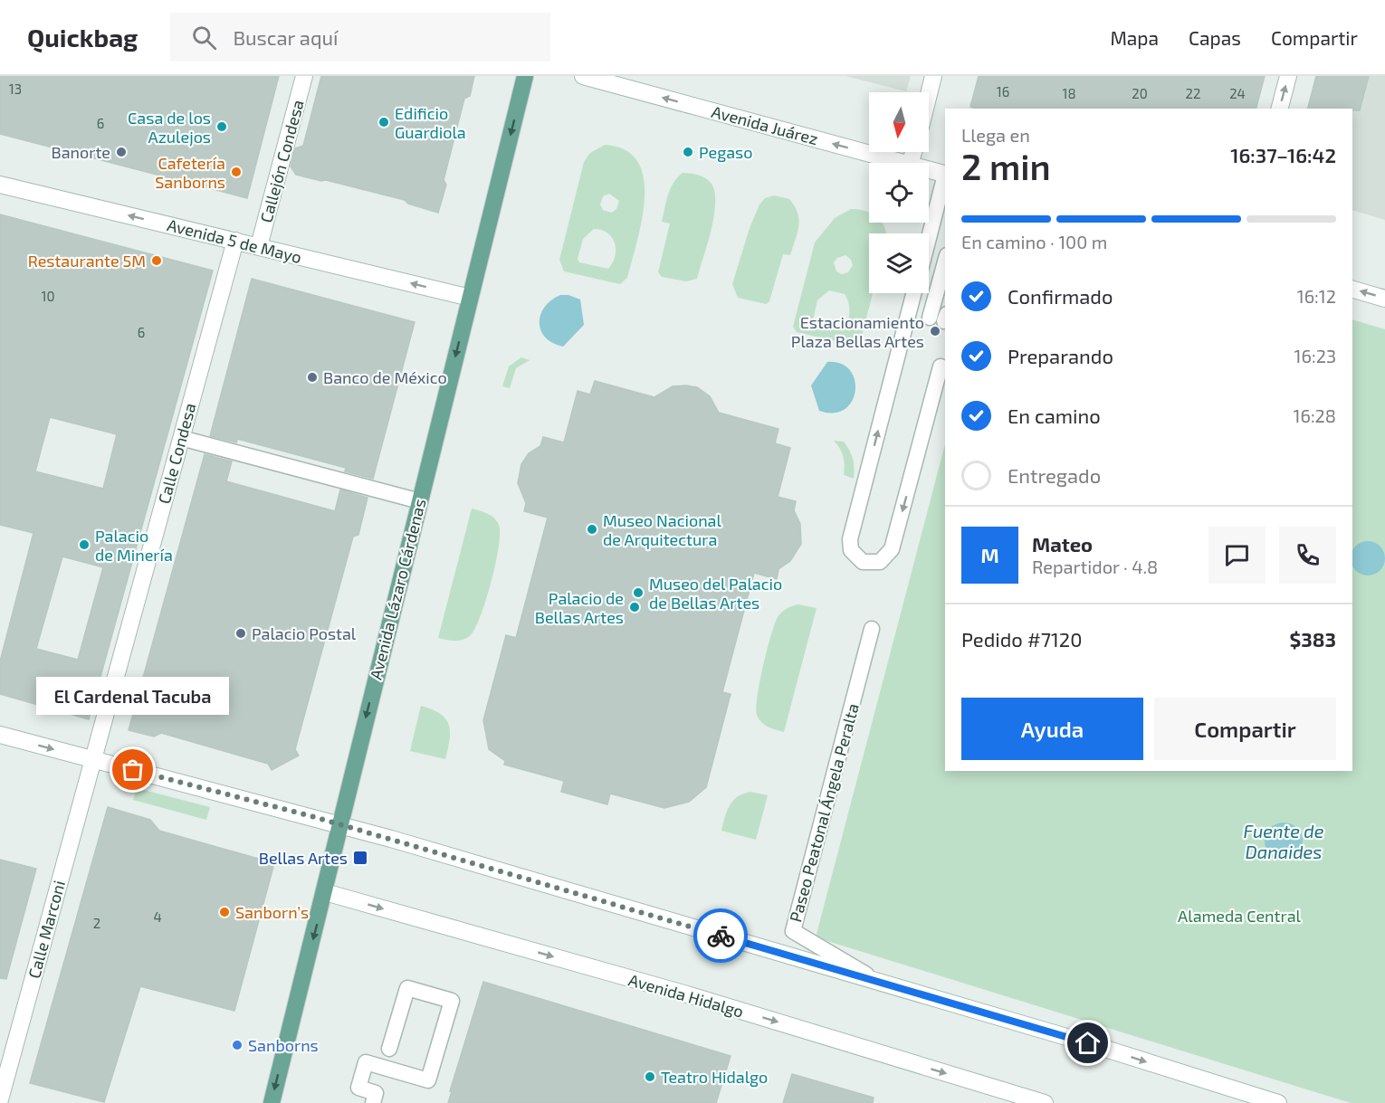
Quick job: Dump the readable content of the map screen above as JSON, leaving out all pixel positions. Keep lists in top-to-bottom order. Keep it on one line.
{"streets":{"main road":["Avenida Juárez","Callejón Condesa","Avenida 5 de Mayo","Calle Condesa","Avenida Lázaro Cárdenas","Calle Marconi","Avenida Hidalgo"],"lane":["Paseo Peatonal Ángela Peralta"]},"crossings":[["Callejón Condesa","Avenida 5 de Mayo"],["Avenida 5 de Mayo","Calle Condesa"],["Avenida 5 de Mayo","Avenida Lázaro Cárdenas"],["Calle Condesa","Calle Marconi"],["Avenida Lázaro Cárdenas","Avenida Hidalgo"]],"one_way":["Avenida Juárez","Avenida 5 de Mayo","Avenida Lázaro Cárdenas"],"water":["Fuente de Danaides"],"parks":["Alameda Central"],"places":{"other":["Edificio Guardiola","Casa de los Azulejos","Banorte","Pegaso","Cafetería Sanborns","Restaurante 5M","Estacionamiento Plaza Bellas Artes","Banco de México","Museo Nacional de Arquitectura","Palacio de Minería","Museo del Palacio de Bellas Artes","Palacio de Bellas Artes","Palacio Postal","El Cardenal Tacuba","Sanborn’s","Sanborns","Teatro Hidalgo"],"transit":["Bellas Artes"]},"house_numbers":["13","16","18","20","22","24","6","10","6","4","2"],"north":"bottom","page":{"header":"Quickbag","search":"Buscar aquí","nav":["Mapa","Capas","Compartir"],"heading":["2 min","Llega en","16:37–16:42"],"panel":["Mateo","Repartidor · 4.8","Pedido #7120","$383"],"bar":"En camino · 100 m","list":[["Confirmado","16:12"],["Preparando","16:23"],["En camino","16:28"],"Entregado"],"round":"M","bubble":"El Cardenal Tacuba","buttons":["Ayuda","Compartir"]}}
